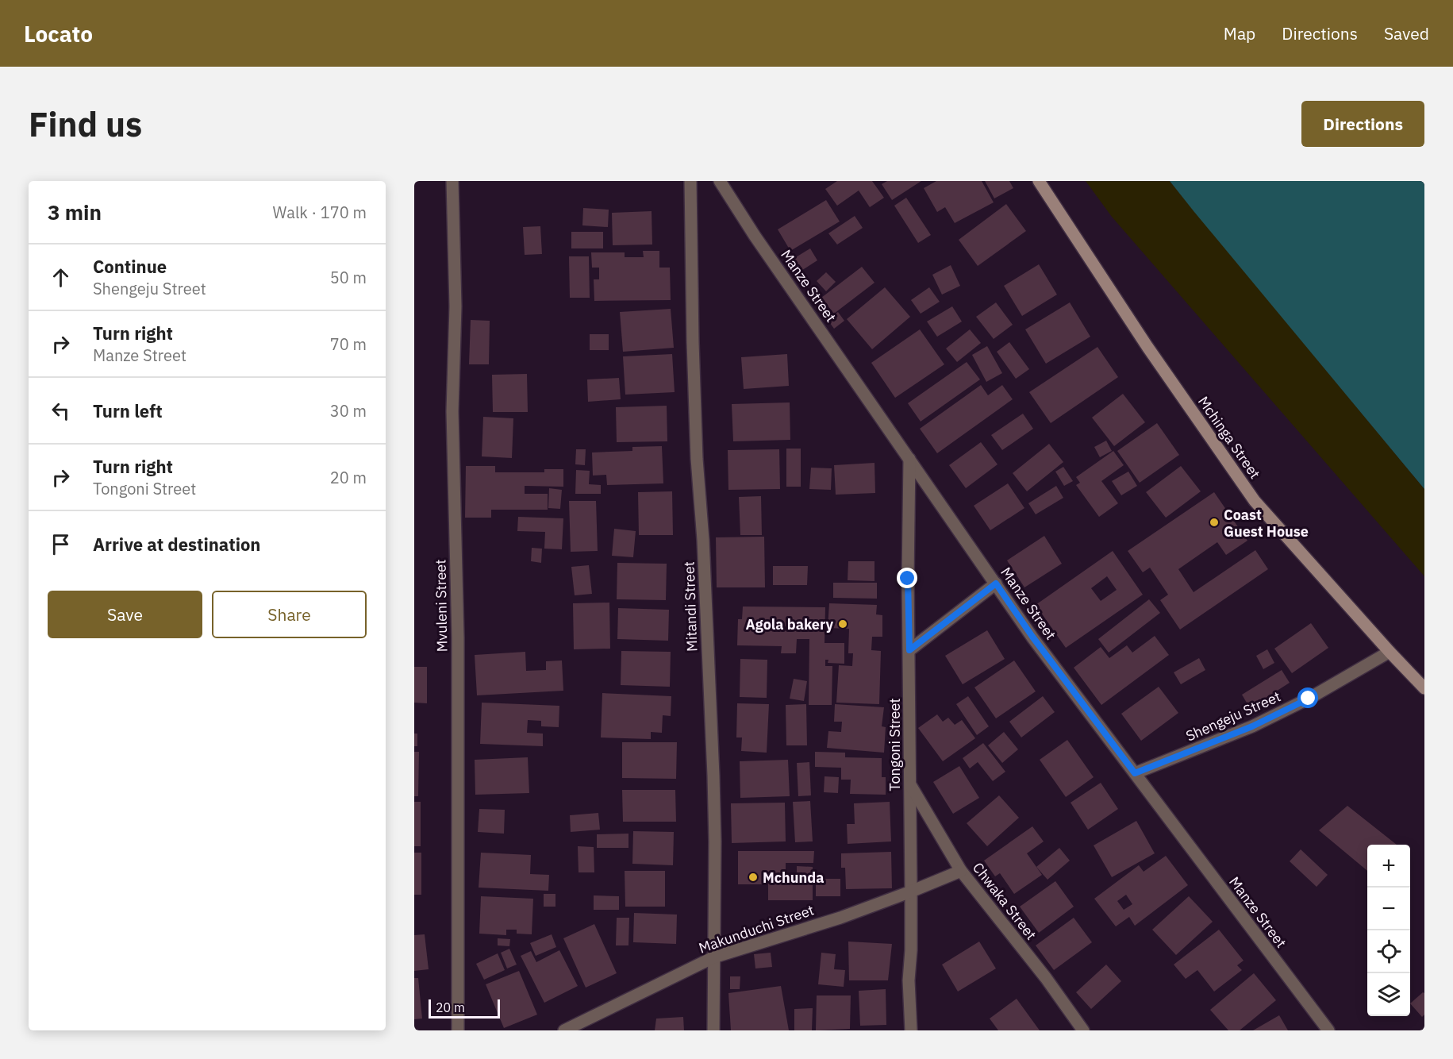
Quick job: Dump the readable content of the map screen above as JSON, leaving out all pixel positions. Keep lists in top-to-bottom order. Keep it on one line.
{"streets":{"main road":["Mchinga Street"],"street":["Manze Street","Mvuleni Street","Mitandi Street","Shengeju Street","Tongoni Street","Chwaka Street","Makunduchi Street"]},"crossings":[["Manze Street","Shengeju Street"],["Manze Street","Tongoni Street"],["Mchinga Street","Shengeju Street"],["Mitandi Street","Makunduchi Street"],["Tongoni Street","Chwaka Street"],["Tongoni Street","Makunduchi Street"],["Chwaka Street","Makunduchi Street"]],"places":["Coast Guest House","Agola bakery","Mchunda"],"scale_bar":"20 m","page":{"header":"Locato","nav":["Map","Directions","Saved"],"buttons":["Directions",["Save","Share"]],"title":"Find us","heading":["3 min","Walk · 170 m"],"list":[["Continue","Shengeju Street","50 m"],["Turn right","Manze Street","70 m"],["Turn left","30 m"],["Turn right","Tongoni Street","20 m"],"Arrive at destination"],"map_buttons":["+","−"],"scale":"20 m"}}
